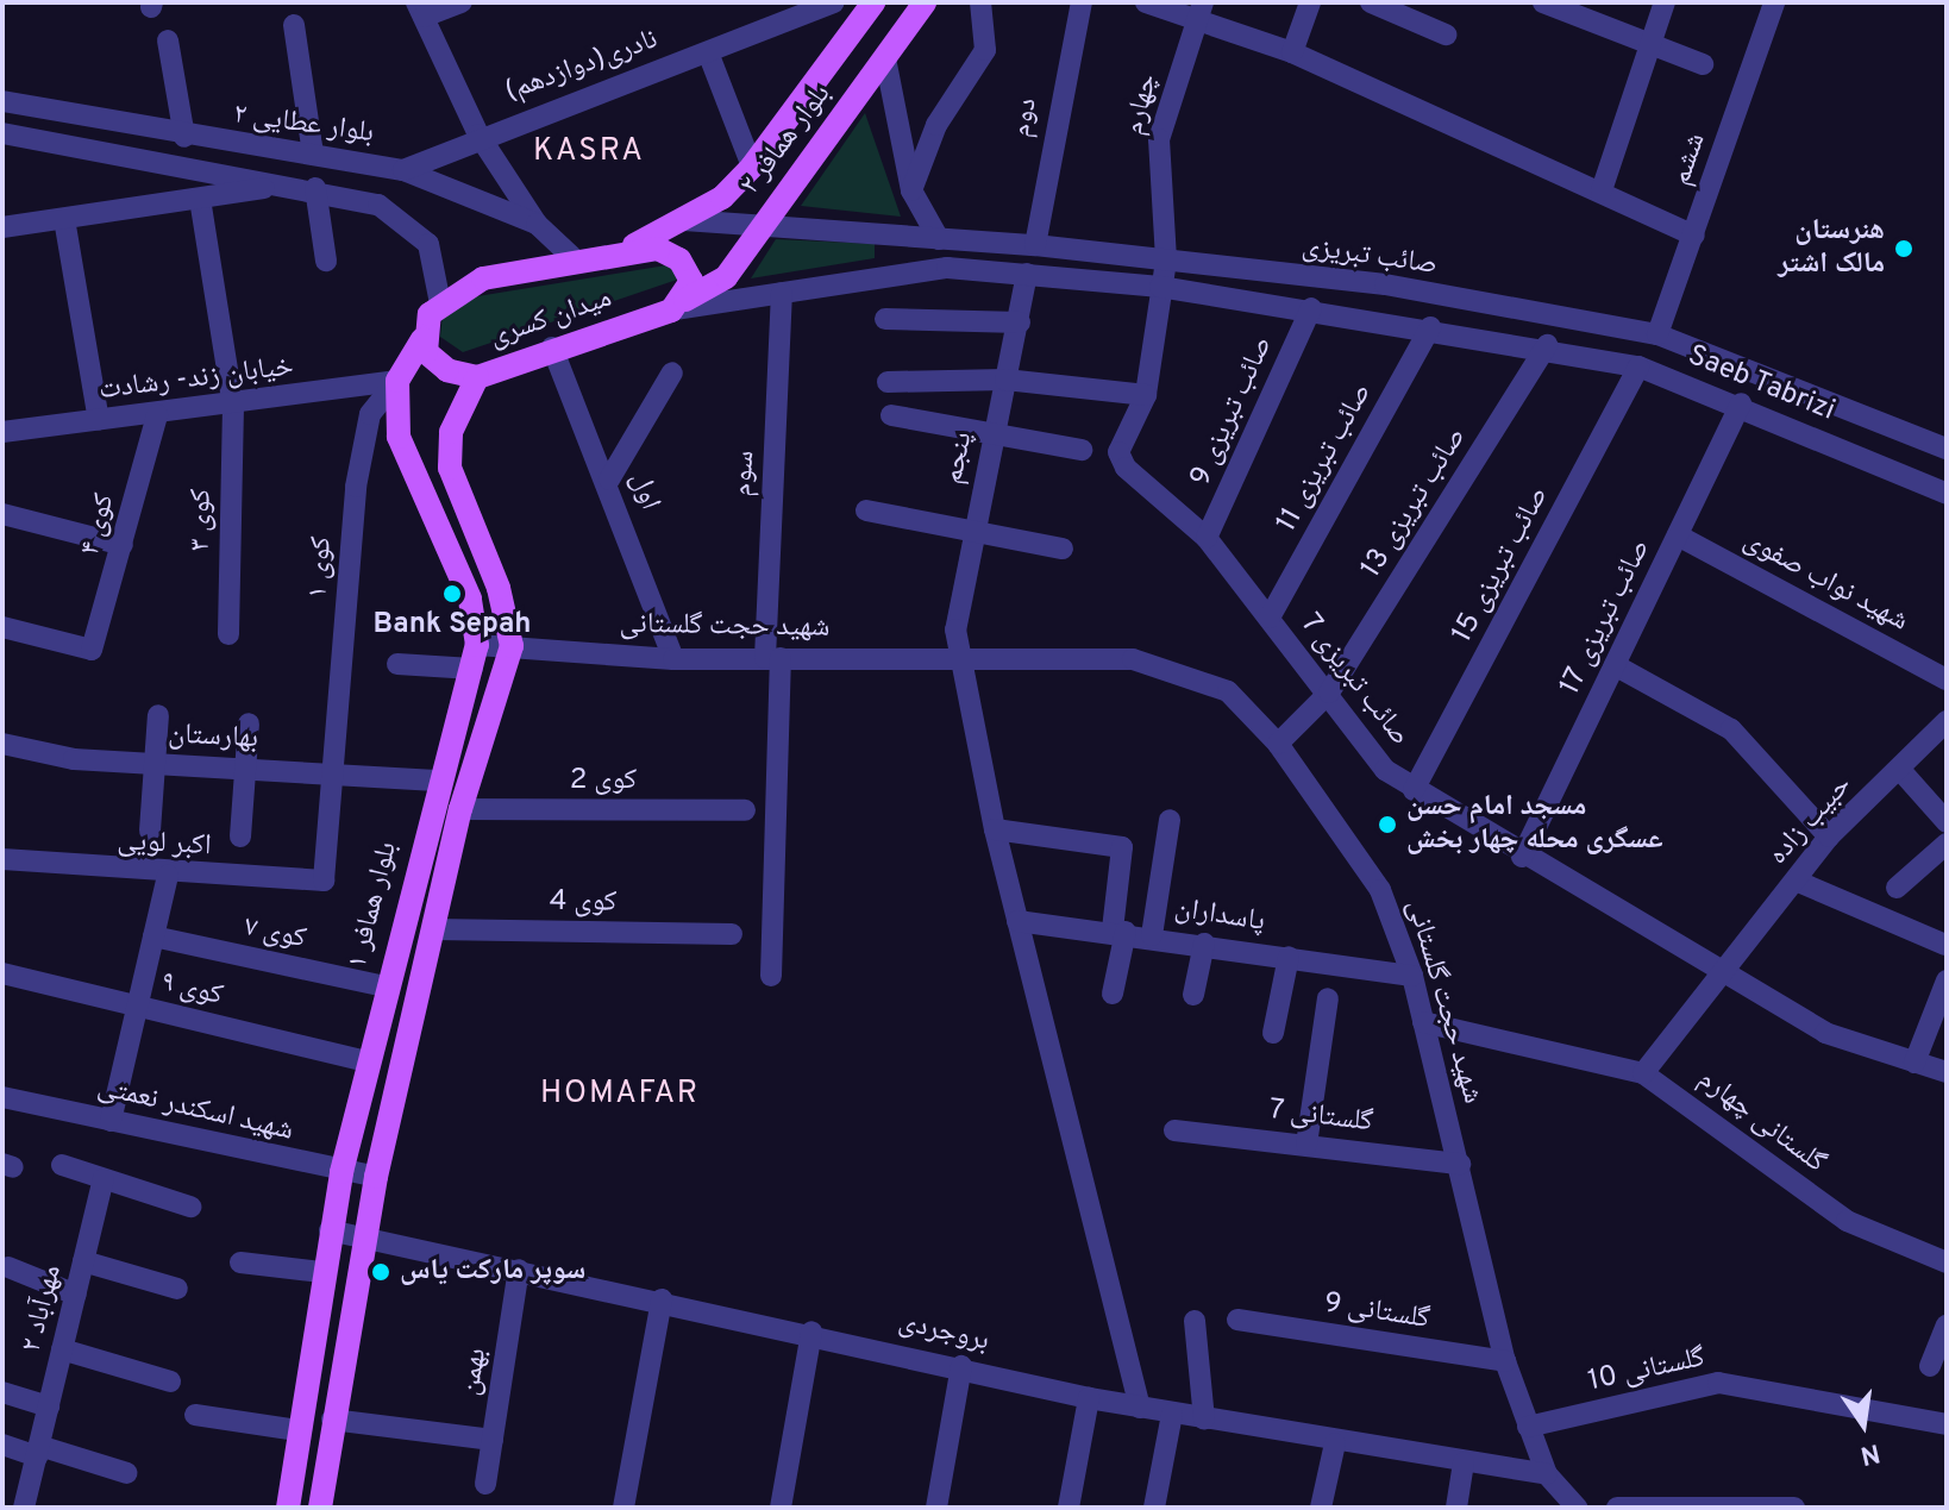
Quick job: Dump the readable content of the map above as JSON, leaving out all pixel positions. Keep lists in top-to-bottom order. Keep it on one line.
{"streets":{"main road":["بلوار همافر ۲","میدان کسری","بلوار همافر ۱"],"street":["نادری(دوازدهم)","چهارم","دوم","بلوار عطایی ۲","ششم","صائب تبریزی","خیابان زند- رشادت","Saeb Tabrizi","صائب تبریزی 9","پنجم","صائب تبریزی 11","سوم","اول","صائب تبریزی 13","کوی ۳","کوی ۴","صائب تبریزی 15","کوی ۱","شهید نواب صفوی","صائب تبریزی 17","شهید حجت گلستانی","صائب تبریزی 7","بهارستان","کوی 2","حبیب زاده","اکبر لویی","کوی 4","پاسداران","کوی ۷","کوی ۹","شهید اسکندر نعمتی","گلستانی 7","گلستانی چهارم","مهرآباد ۲","گلستانی 9","بروجردی","گلستانی 10","بهمن"]},"crossings":[["نادری(دوازدهم)","بلوار عطایی ۲"],["چهارم","صائب تبریزی"],["چهارم","صائب تبریزی 7"],["دوم","صائب تبریزی"],["بلوار عطایی ۲","میدان کسری"],["بلوار همافر ۲","صائب تبریزی"],["بلوار همافر ۲","میدان کسری"],["ششم","صائب تبریزی"],["صائب تبریزی","میدان کسری"],["صائب تبریزی","Saeb Tabrizi"],["صائب تبریزی","صائب تبریزی 9"],["صائب تبریزی","پنجم"],["صائب تبریزی","صائب تبریزی 11"],["صائب تبریزی","سوم"],["صائب تبریزی","صائب تبریزی 13"],["صائب تبریزی","صائب تبریزی 7"],["میدان کسری","اول"],["خیابان زند- رشادت","کوی ۳"],["خیابان زند- رشادت","کوی ۴"],["خیابان زند- رشادت","کوی ۱"],["خیابان زند- رشادت","بلوار همافر ۱"],["Saeb Tabrizi","صائب تبریزی 13"],["Saeb Tabrizi","صائب تبریزی 15"],["Saeb Tabrizi","صائب تبریزی 17"],["صائب تبریزی 9","صائب تبریزی 7"],["پنجم","شهید حجت گلستانی"],["پنجم","پاسداران"],["پنجم","بروجردی"],["صائب تبریزی 11","صائب تبریزی 7"],["سوم","شهید حجت گلستانی"],["اول","شهید حجت گلستانی"],["صائب تبریزی 13","صائب تبریزی 7"],["صائب تبریزی 15","صائب تبریزی 7"],["کوی ۱","بهارستان"],["کوی ۱","اکبر لویی"],["کوی ۱","بلوار همافر ۱"],["شهید نواب صفوی","صائب تبریزی 17"],["صائب تبریزی 17","صائب تبریزی 7"],["شهید حجت گلستانی","بلوار همافر ۱"],["شهید حجت گلستانی","پاسداران"],["شهید حجت گلستانی","گلستانی 7"],["شهید حجت گلستانی","گلستانی چهارم"],["شهید حجت گلستانی","گلستانی 9"],["شهید حجت گلستانی","بروجردی"],["شهید حجت گلستانی","گلستانی 10"],["صائب تبریزی 7","حبیب زاده"],["بهارستان","بلوار همافر ۱"],["حبیب زاده","گلستانی چهارم"],["بلوار همافر ۱","کوی ۷"],["بلوار همافر ۱","کوی ۹"],["بلوار همافر ۱","شهید اسکندر نعمتی"],["بلوار همافر ۱","بروجردی"],["بروجردی","بهمن"]],"districts":["KASRA","HOMAFAR"],"places":["هنرستان مالک اشتر","Bank Sepah","مسجد امام حسن عسگری محله چهار بخش","سوپر مارکت یاس"],"north":"bottom"}
